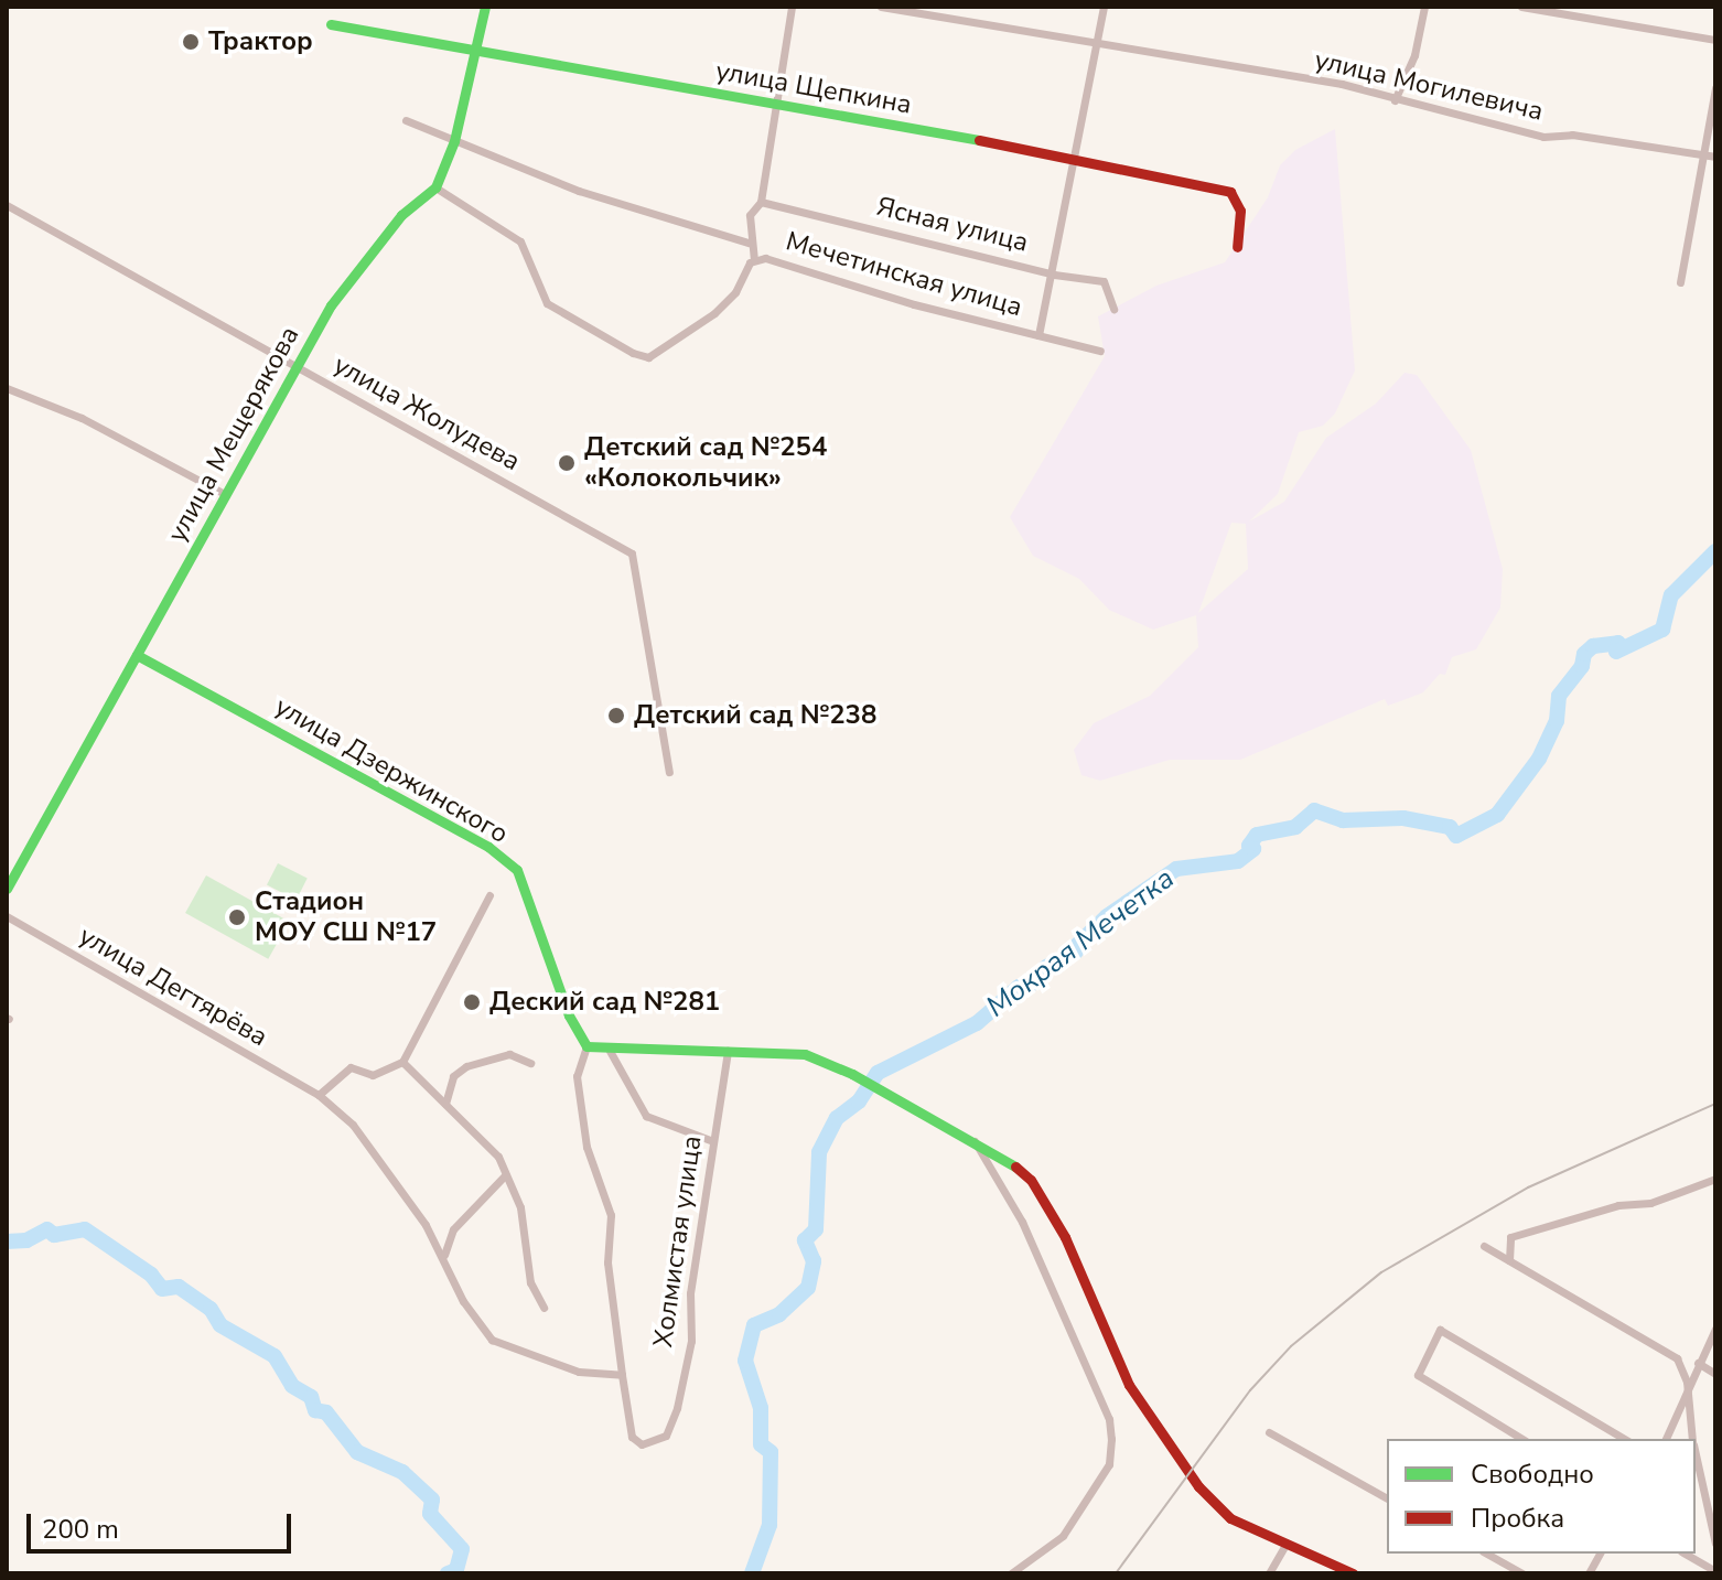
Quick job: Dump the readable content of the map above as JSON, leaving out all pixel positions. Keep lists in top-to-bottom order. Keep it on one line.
{"streets":{"street":["улица Могилевича","улица Щепкина","Ясная улица","Мечетинская улица","улица Жолудева","улица Мещерякова","улица Дзержинского","улица Дегтярёва","Холмистая улица"]},"crossings":[["улица Щепкина","улица Мещерякова"],["Мечетинская улица","улица Мещерякова"],["улица Жолудева","улица Мещерякова"],["улица Мещерякова","улица Дзержинского"],["улица Дегтярёва","Холмистая улица"]],"water":["Мокрая Мечетка"],"places":["Трактор","Детский сад №254 «Колокольчик»","Детский сад №238","Стадион МОУ СШ №17","Деский сад №281"],"legend":["Свободно","Пробка"],"scale_bar":"200 m"}
